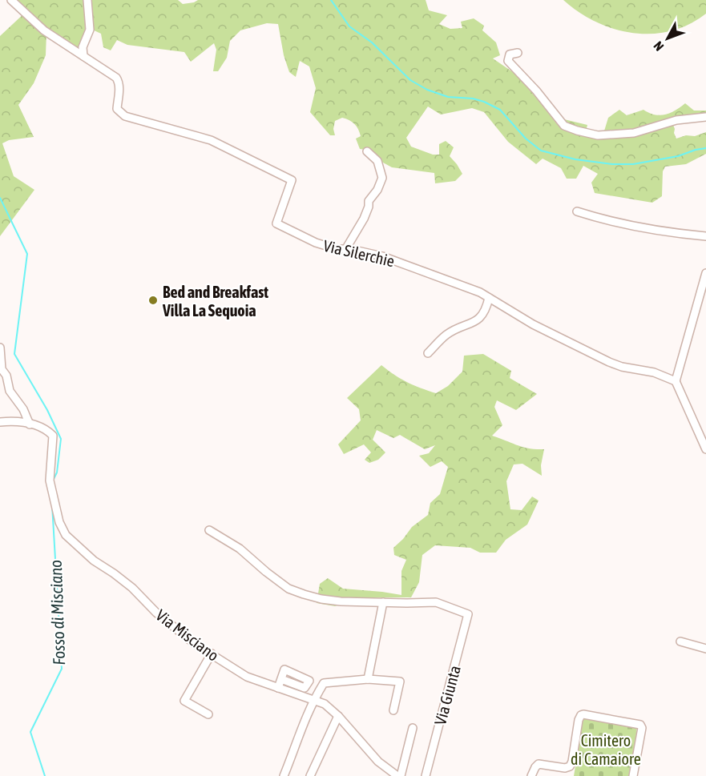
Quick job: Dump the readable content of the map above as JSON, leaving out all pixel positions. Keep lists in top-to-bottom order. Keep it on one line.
{"streets":{"street":["Via Silerchie","Via Misciano","Via Giunta"]},"water":["Fosso di Misciano"],"parks":["Cimitero di Camaiore"],"places":["Bed and Breakfast Villa La Sequoia"],"north":"bottom left"}
